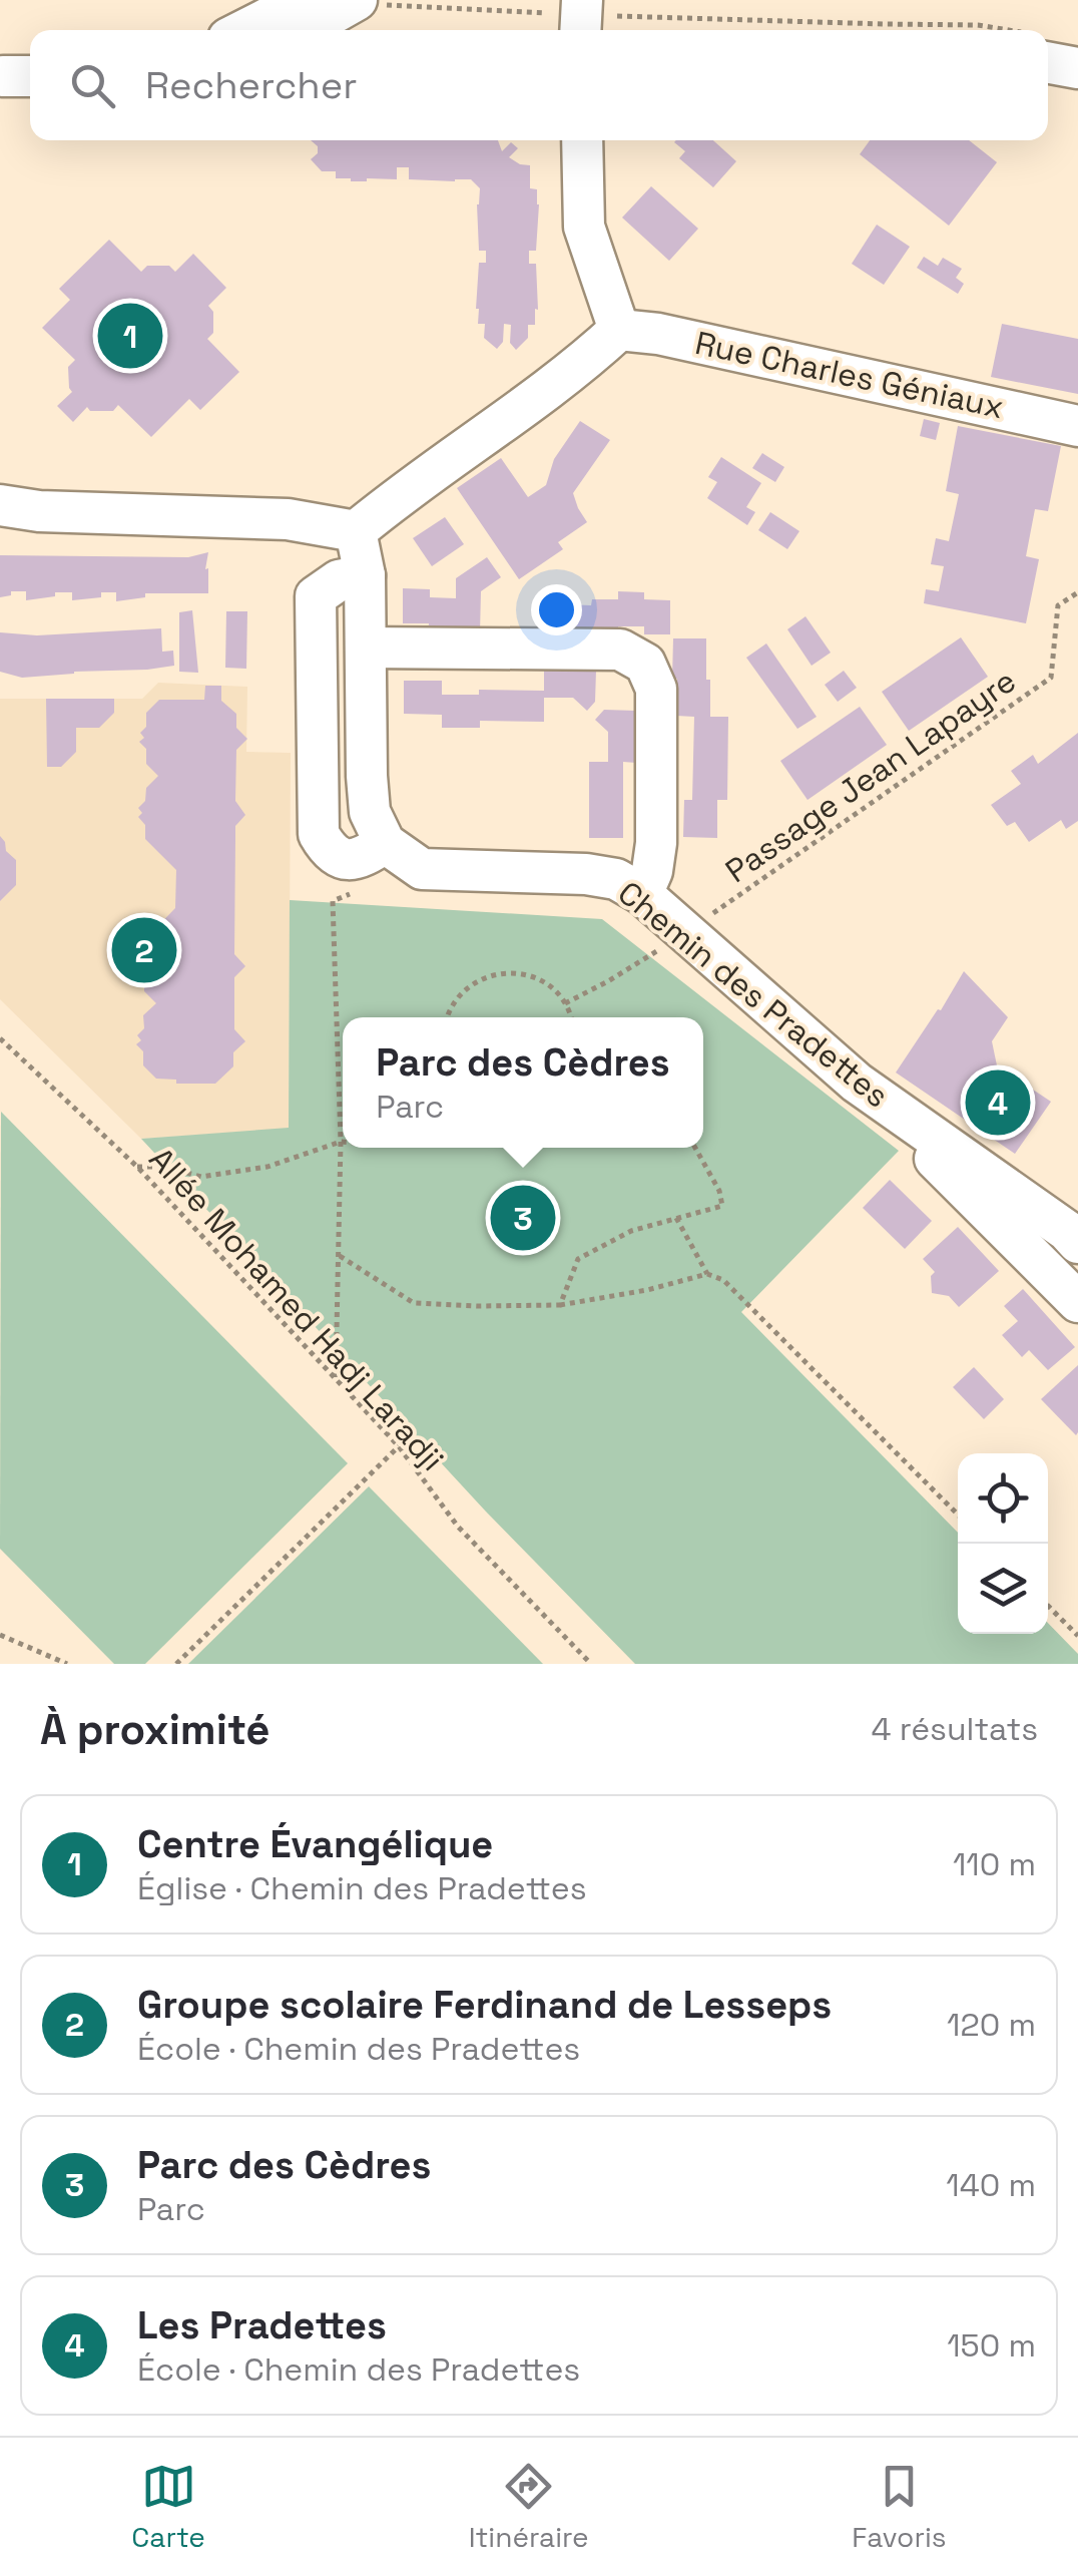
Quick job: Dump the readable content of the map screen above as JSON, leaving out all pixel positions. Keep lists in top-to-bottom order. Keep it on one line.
{"streets":{"street":["Rue Charles Géniaux","Chemin des Pradettes"],"path":["Passage Jean Lapayre","Allée Mohamed Hadj Laradji"]},"crossings":[["Passage Jean Lapayre","Chemin des Pradettes"]],"page":{"search":"Rechercher","pins":["1","2","4","3"],"popup":["Parc des Cèdres","Parc"],"heading":["À proximité","4 résultats"],"list":[{"mark":"1","name":"Centre Évangélique","note":"Église · Chemin des Pradettes","value":"110 m"},{"mark":"2","name":"Groupe scolaire Ferdinand de Lesseps","note":"École · Chemin des Pradettes","value":"120 m"},{"mark":"3","name":"Parc des Cèdres","note":"Parc","value":"140 m"},{"mark":"4","name":"Les Pradettes","note":"École · Chemin des Pradettes","value":"150 m"}],"nav":["Carte","Itinéraire","Favoris"]}}
